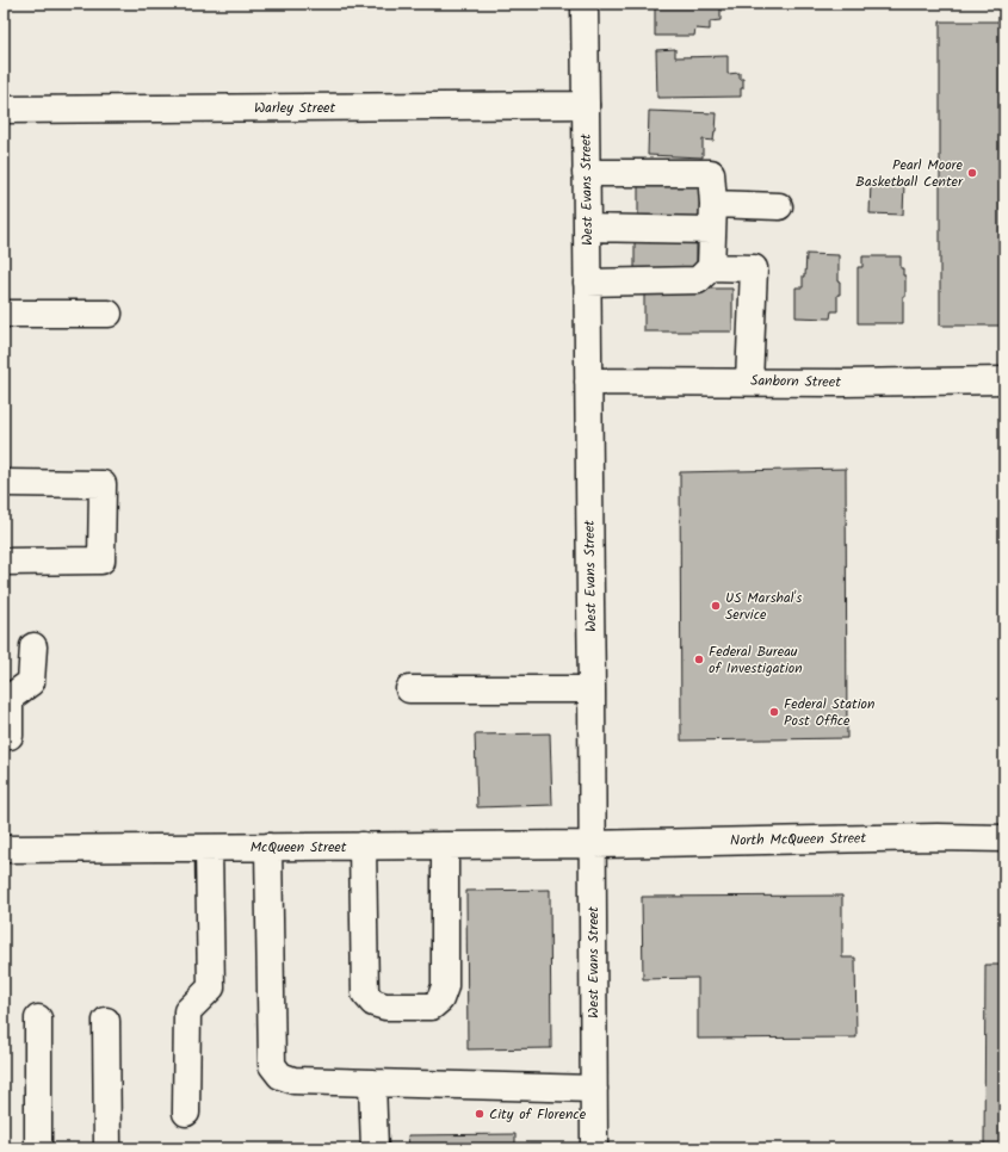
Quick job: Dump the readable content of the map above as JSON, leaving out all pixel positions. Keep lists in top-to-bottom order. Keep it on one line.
{"streets":{"street":["Warley Street","West Evans Street","Sanborn Street","North McQueen Street","McQueen Street"]},"crossings":[["Warley Street","West Evans Street"],["West Evans Street","Sanborn Street"],["West Evans Street","North McQueen Street"],["West Evans Street","McQueen Street"],["North McQueen Street","McQueen Street"]],"places":["Pearl Moore Basketball Center","US Marshal's Service","Federal Bureau of Investigation","Federal Station Post Office","City of Florence"]}
